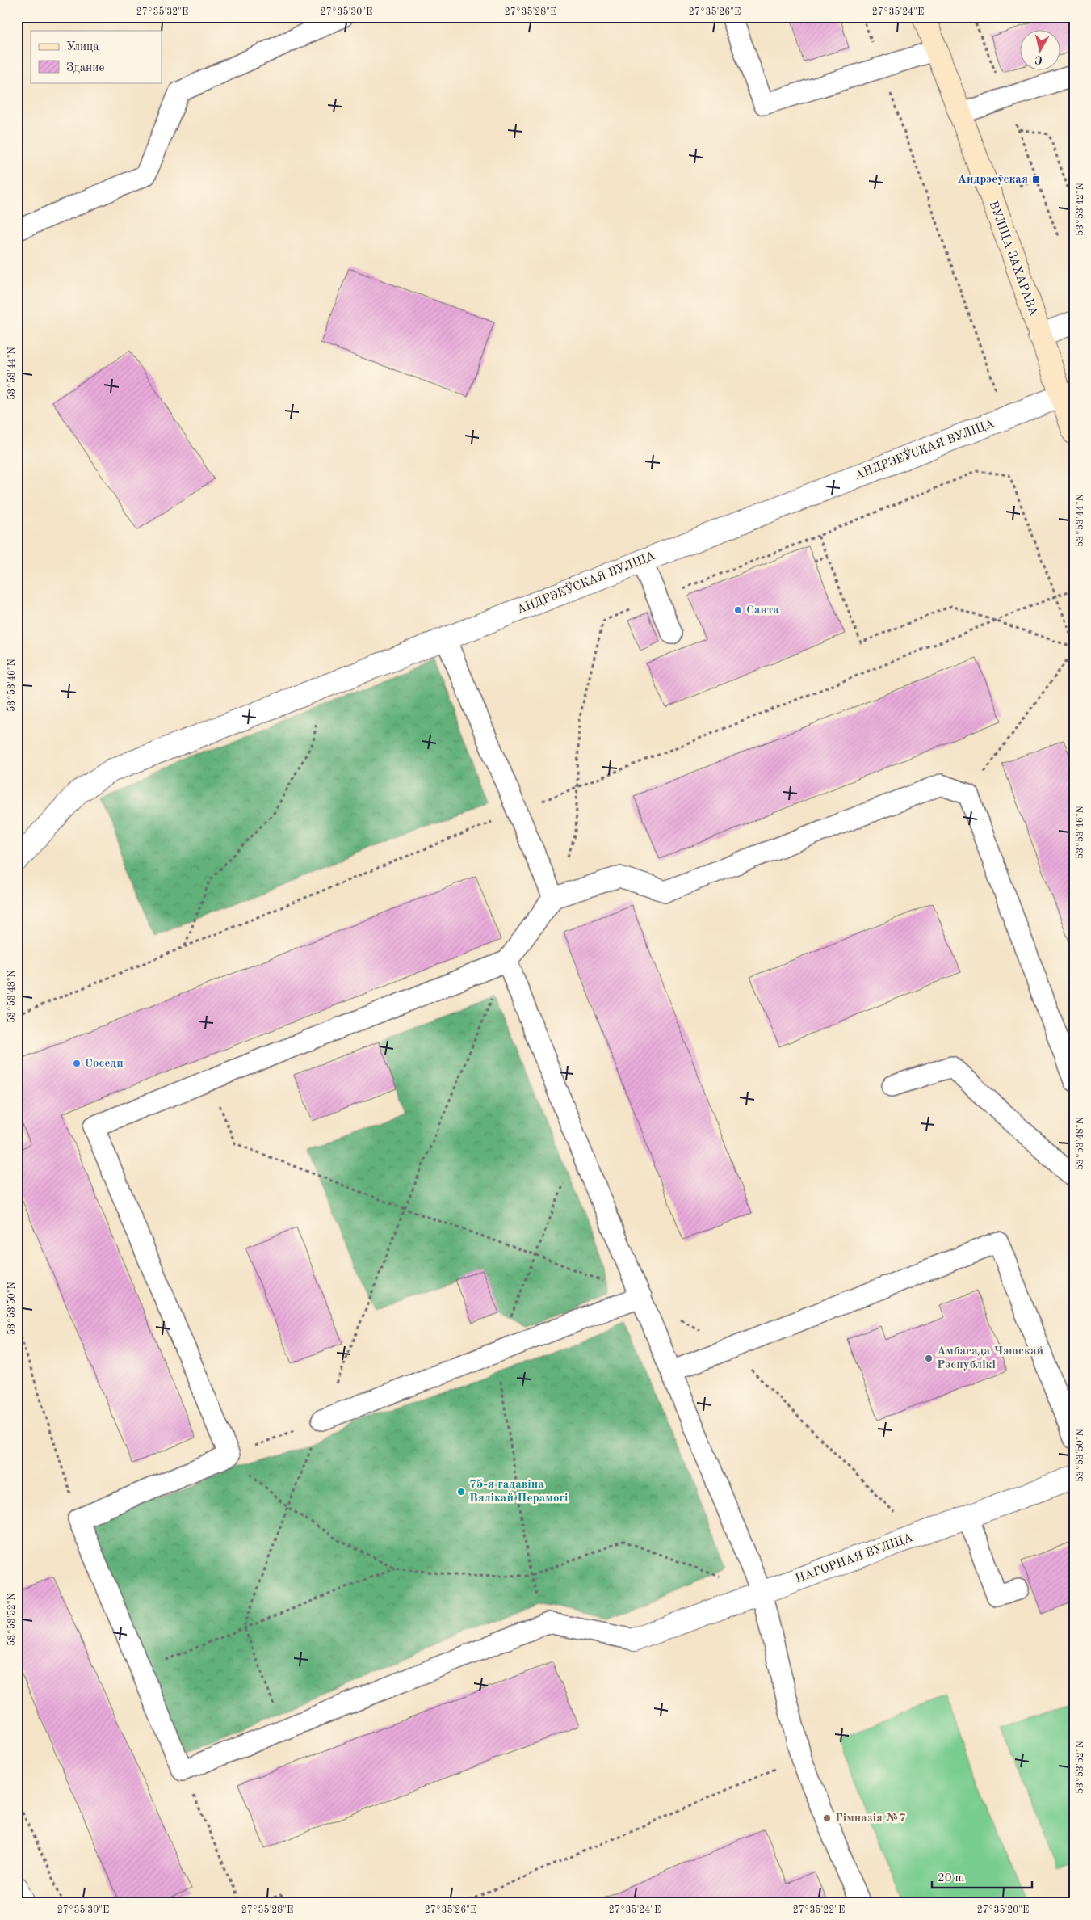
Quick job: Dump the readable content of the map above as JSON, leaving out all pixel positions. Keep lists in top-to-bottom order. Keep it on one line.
{"streets":{"main road":["ВУЛІЦА ЗАХАРАВА"],"street":["АНДРЭЕЎСКАЯ ВУЛІЦА","НАГОРНАЯ ВУЛІЦА"]},"crossings":[["ВУЛІЦА ЗАХАРАВА","АНДРЭЕЎСКАЯ ВУЛІЦА"]],"places":{"transit":["Андрэеўская"],"other":["Санта","Соседи","Амбасада Чэшскай Рэспублікі","75-я гадавіна Вялікай Перамогі","Гімназія №7"]},"legend":["Улица","Здание"],"scale_bar":"20 m","north":"bottom","coordinates":["27°35'32\"E","27°35'30\"E","27°35'28\"E","27°35'26\"E","27°35'24\"E","53°53'42\"N","53°53'44\"N","53°53'46\"N","53°53'48\"N","53°53'50\"N","53°53'52\"N","27°35'22\"E","27°35'20\"E"]}
